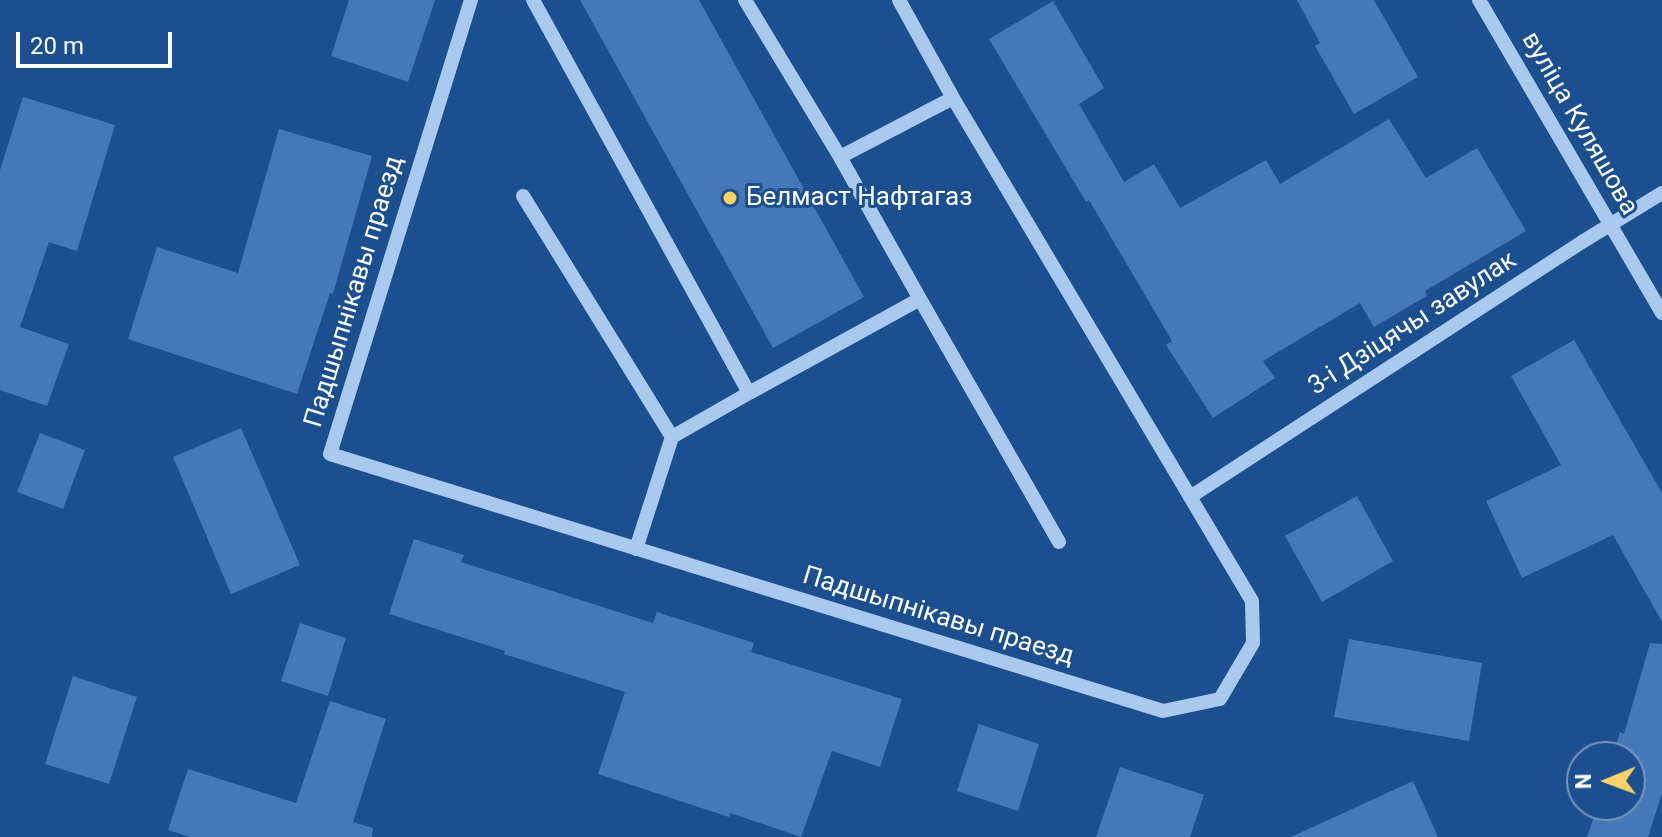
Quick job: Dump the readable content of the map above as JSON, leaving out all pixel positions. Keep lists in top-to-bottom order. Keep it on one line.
{"streets":{"street":["вуліца Куляшова","Падшыпнікавы праезд","3-і Дзіцячы завулак"]},"crossings":[["вуліца Куляшова","3-і Дзіцячы завулак"],["Падшыпнікавы праезд","3-і Дзіцячы завулак"]],"places":["Белмаст Нафтагаз"],"scale_bar":"20 m","north":"left"}
